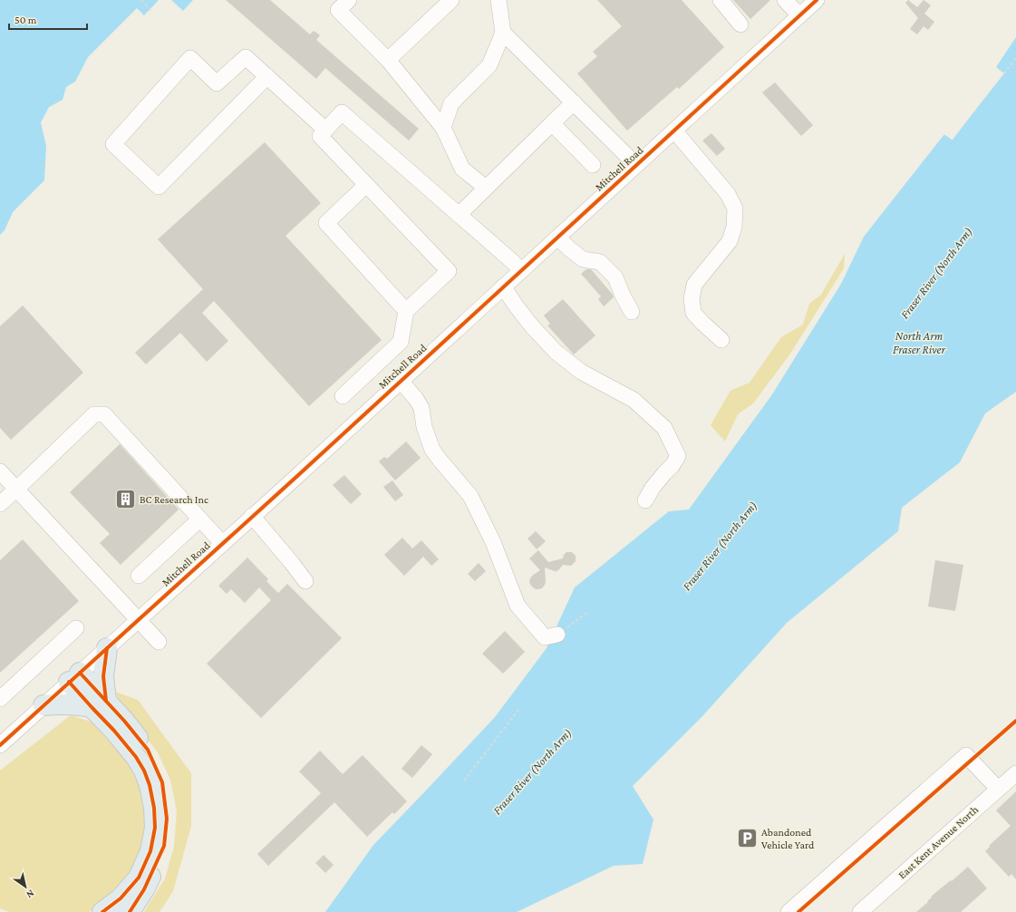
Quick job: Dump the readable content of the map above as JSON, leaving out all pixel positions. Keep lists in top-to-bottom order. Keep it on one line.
{"streets":{"street":["Mitchell Road","East Kent Avenue North"]},"water":["Fraser River (North Arm)","North Arm Fraser River"],"places":{"building":["BC Research Inc"],"parking":["Abandoned Vehicle Yard"]},"scale_bar":"50 m","north":"bottom right"}
